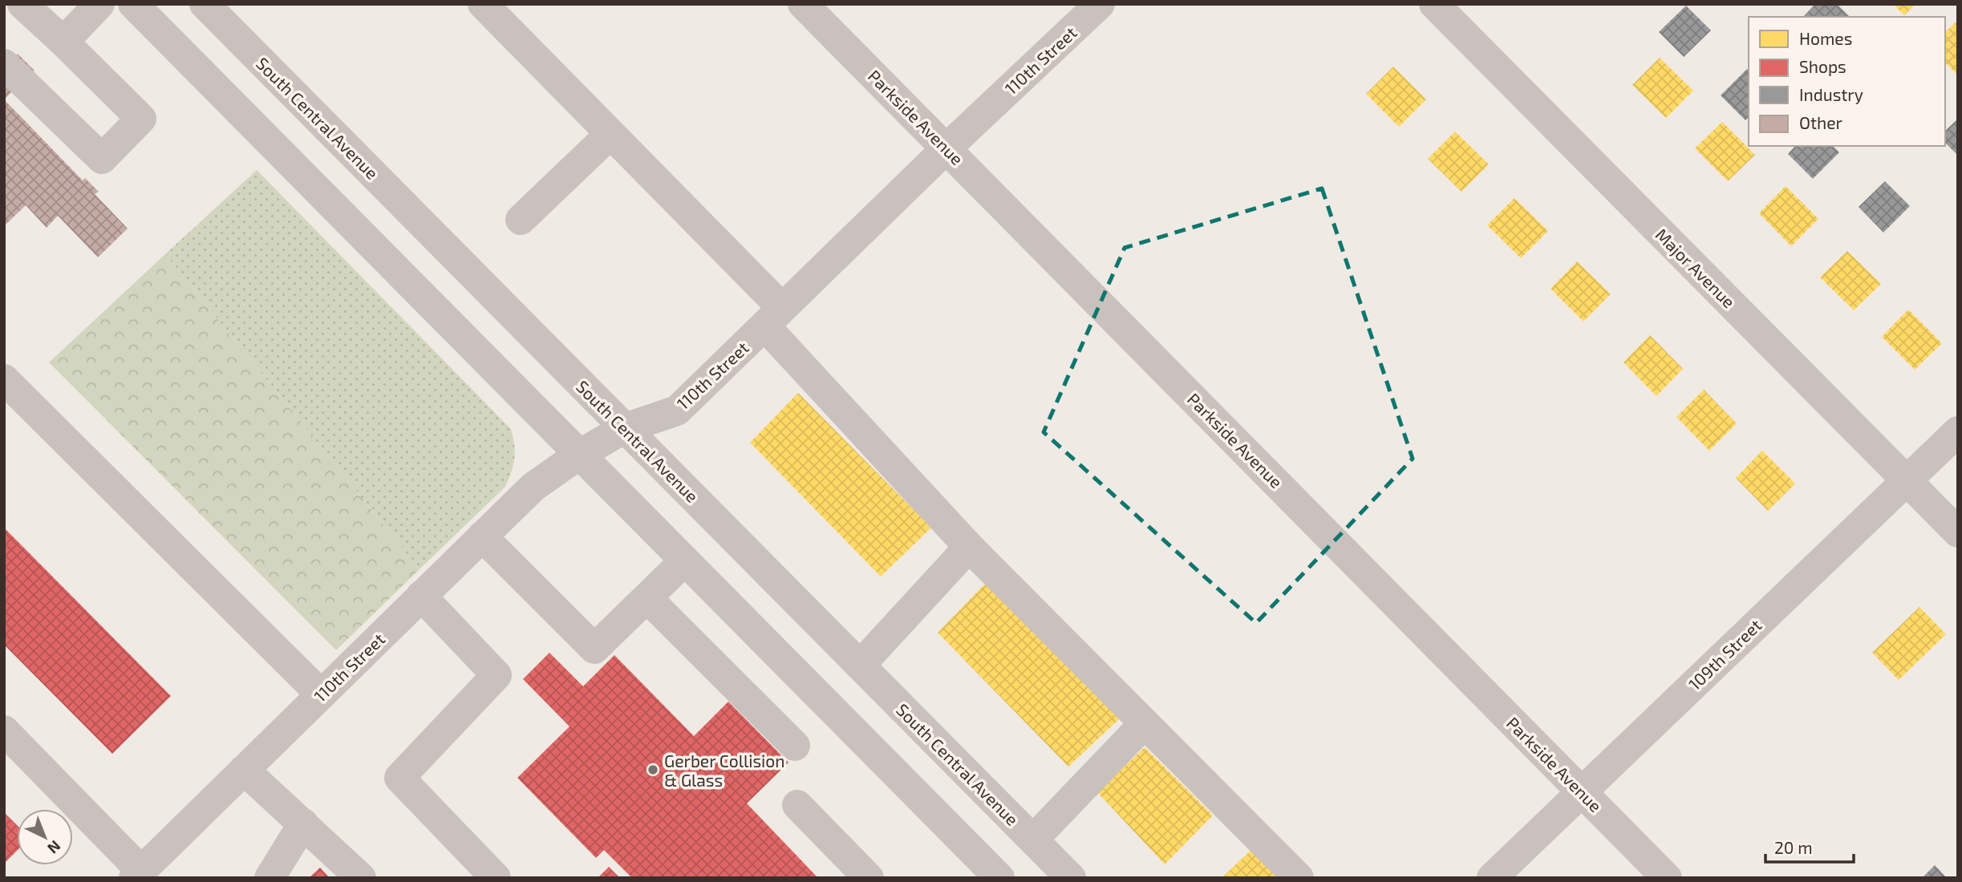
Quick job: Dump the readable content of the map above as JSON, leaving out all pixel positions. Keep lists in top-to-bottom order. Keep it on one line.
{"streets":{"street":["110th Street","Parkside Avenue","South Central Avenue","Major Avenue","109th Street"]},"crossings":[["110th Street","Parkside Avenue"],["110th Street","South Central Avenue"],["Parkside Avenue","109th Street"],["Major Avenue","109th Street"]],"places":["Gerber Collision & Glass"],"legend":["Homes","Shops","Industry","Other"],"scale_bar":"20 m","north":"bottom right"}
